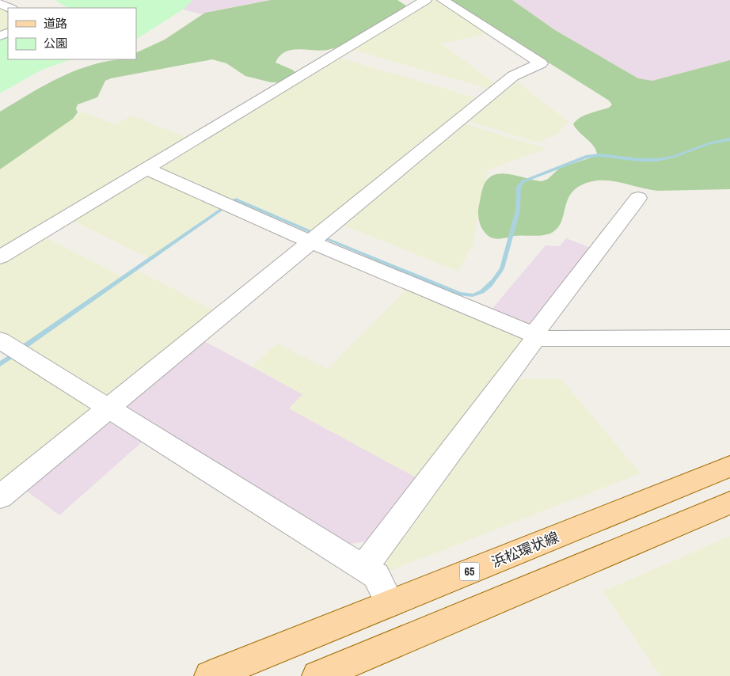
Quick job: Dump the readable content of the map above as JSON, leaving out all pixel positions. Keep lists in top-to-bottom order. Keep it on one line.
{"streets":{"main road":["浜松環状線","65"]},"legend":["道路","公園"]}
